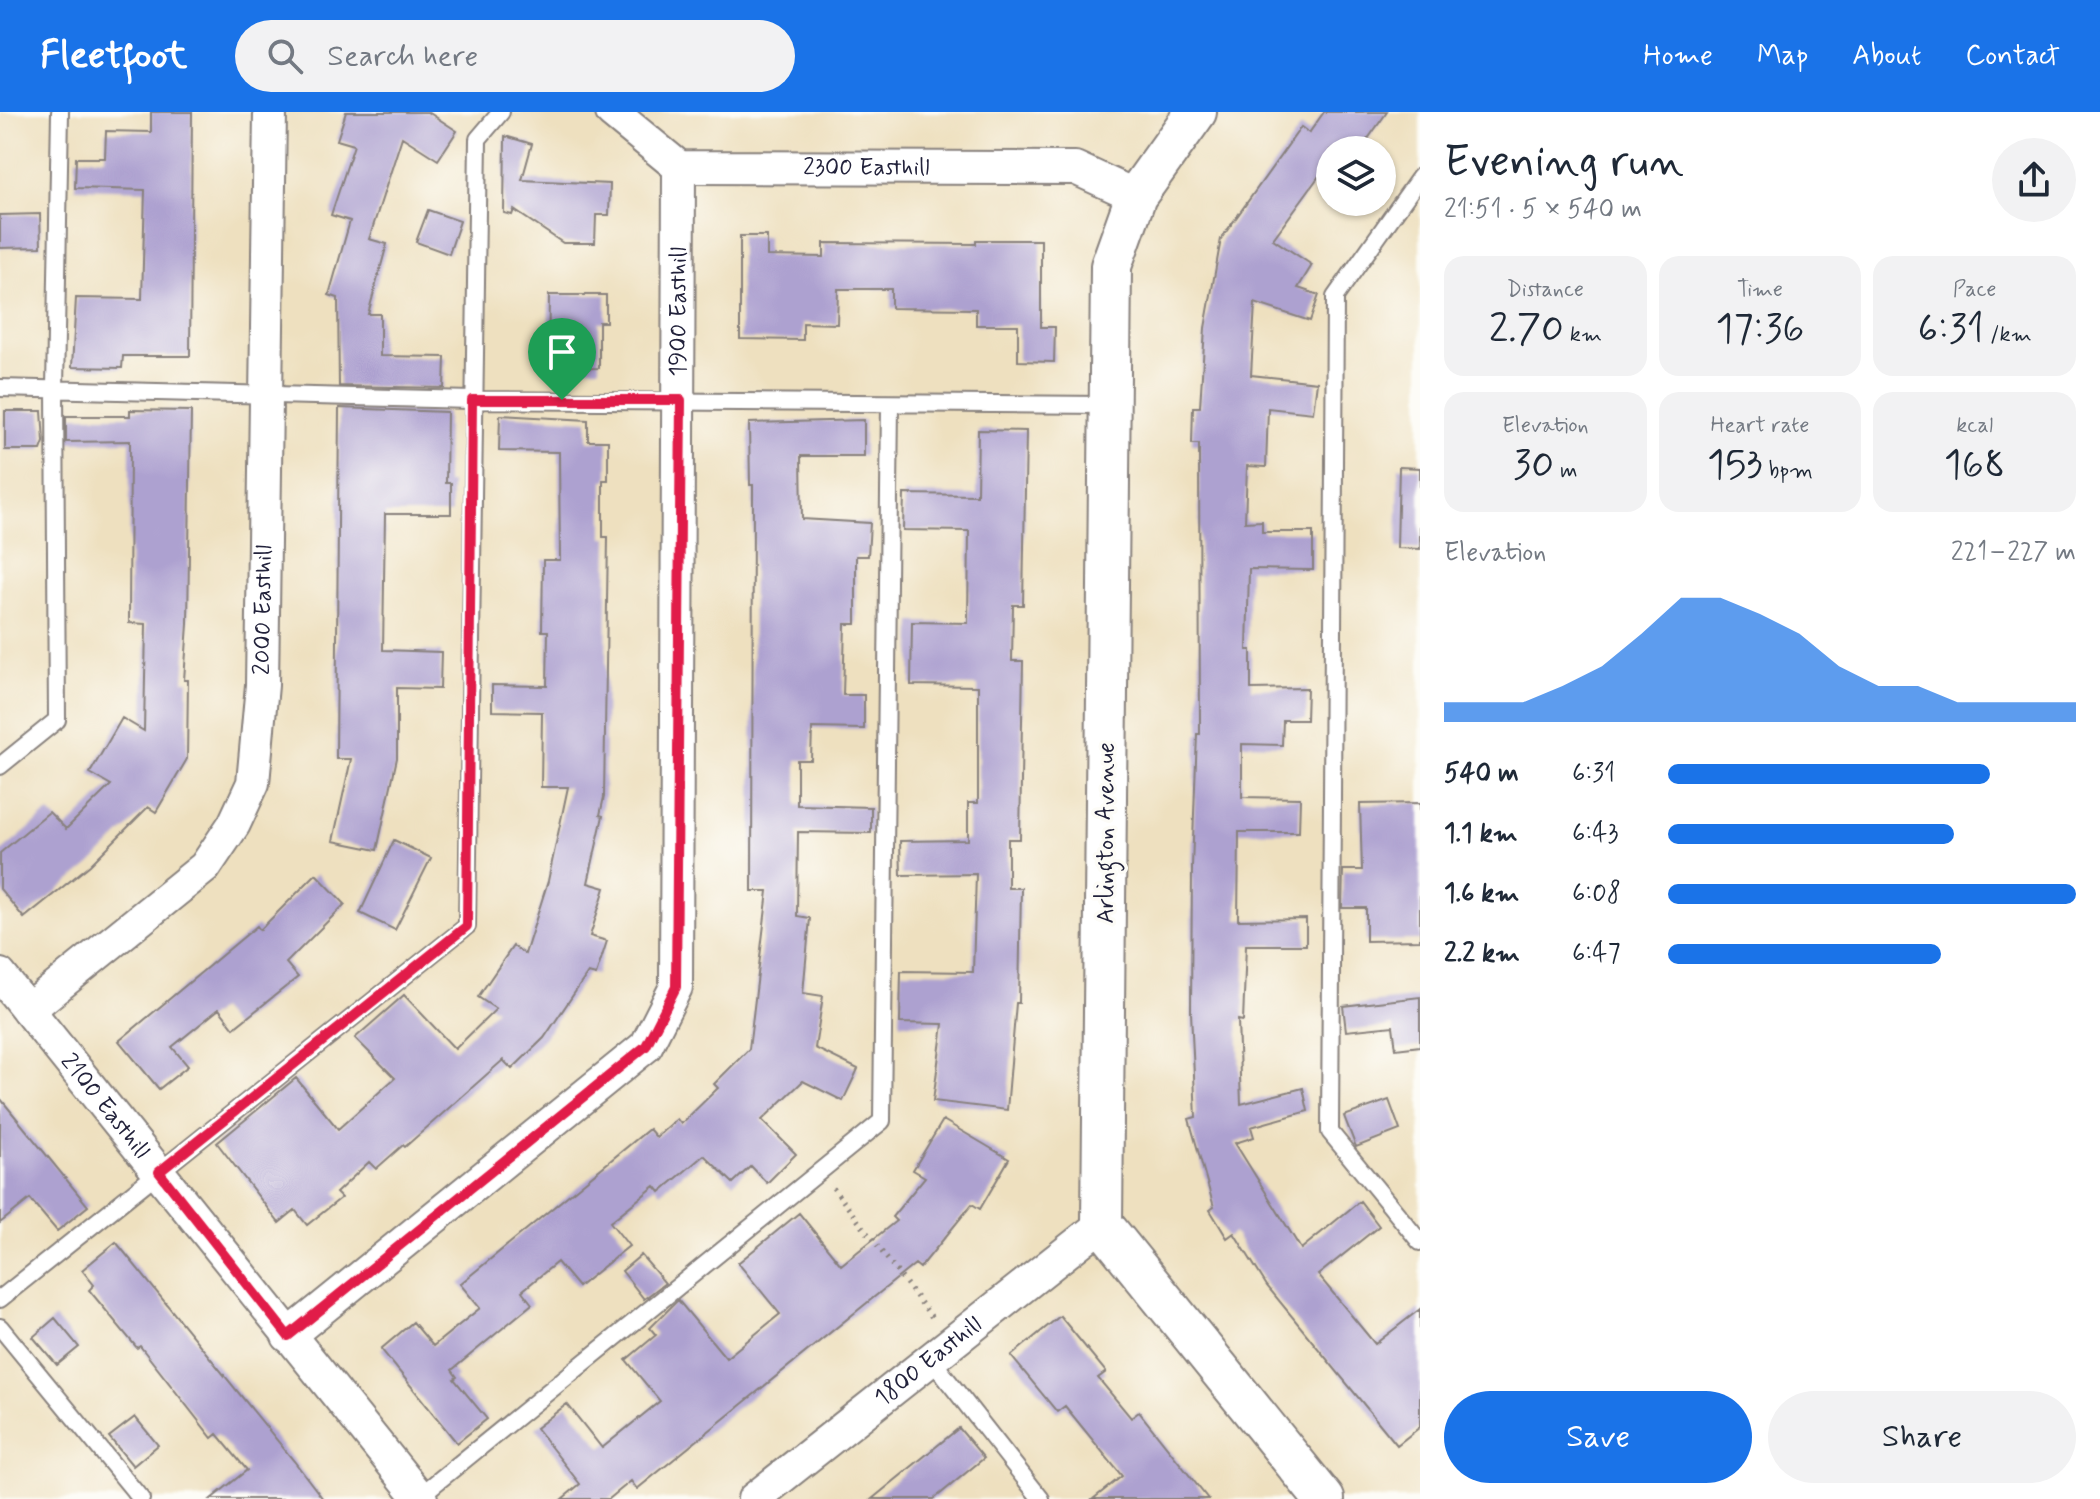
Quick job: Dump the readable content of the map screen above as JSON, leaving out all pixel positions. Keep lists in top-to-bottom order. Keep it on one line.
{"streets":{"street":["2300 Easthill","1900 Easthill","2000 Easthill","Arlington Avenue","2100 Easthill","1800 Easthill"]},"crossings":[["2300 Easthill","1900 Easthill"],["2300 Easthill","Arlington Avenue"],["1900 Easthill","2100 Easthill"],["2000 Easthill","2100 Easthill"],["Arlington Avenue","1800 Easthill"]],"page":{"header":"Fleetfoot","search":"Search here","nav":["Home","Map","About","Contact"],"heading":["Evening run","21:51 · 5 × 540 m"],"stats":[["Distance","2.70 km"],["Time","17:36"],["Pace","6:31 /km"],["Elevation","30 m"],["Heart rate","153 bpm"],["kcal","168"]],"chart":["Elevation","221–227 m"],"list":[{"name":"540 m","note":"6:31"},{"name":"1.1 km","note":"6:43"},{"name":"1.6 km","note":"6:08"},{"name":"2.2 km","note":"6:47"}],"buttons":["Save","Share"]}}
